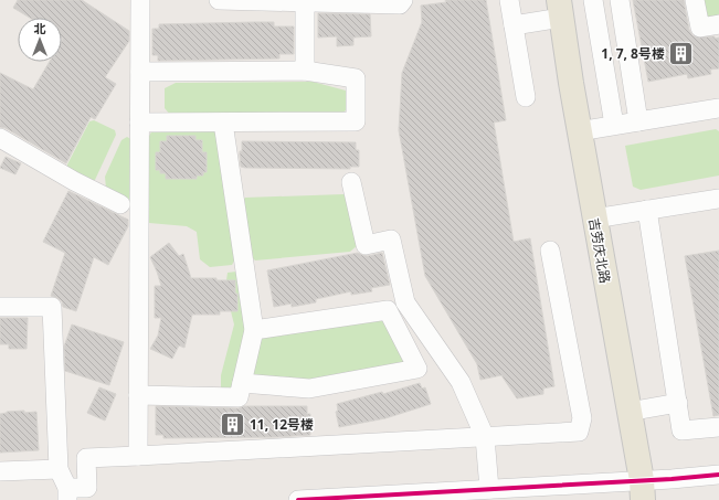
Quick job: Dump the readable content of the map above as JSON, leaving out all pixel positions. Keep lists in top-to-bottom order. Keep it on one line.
{"streets":{"main road":["吉劳庆北路"]},"places":{"building":["1, 7, 8号楼","11, 12号楼"]},"north":"top"}
